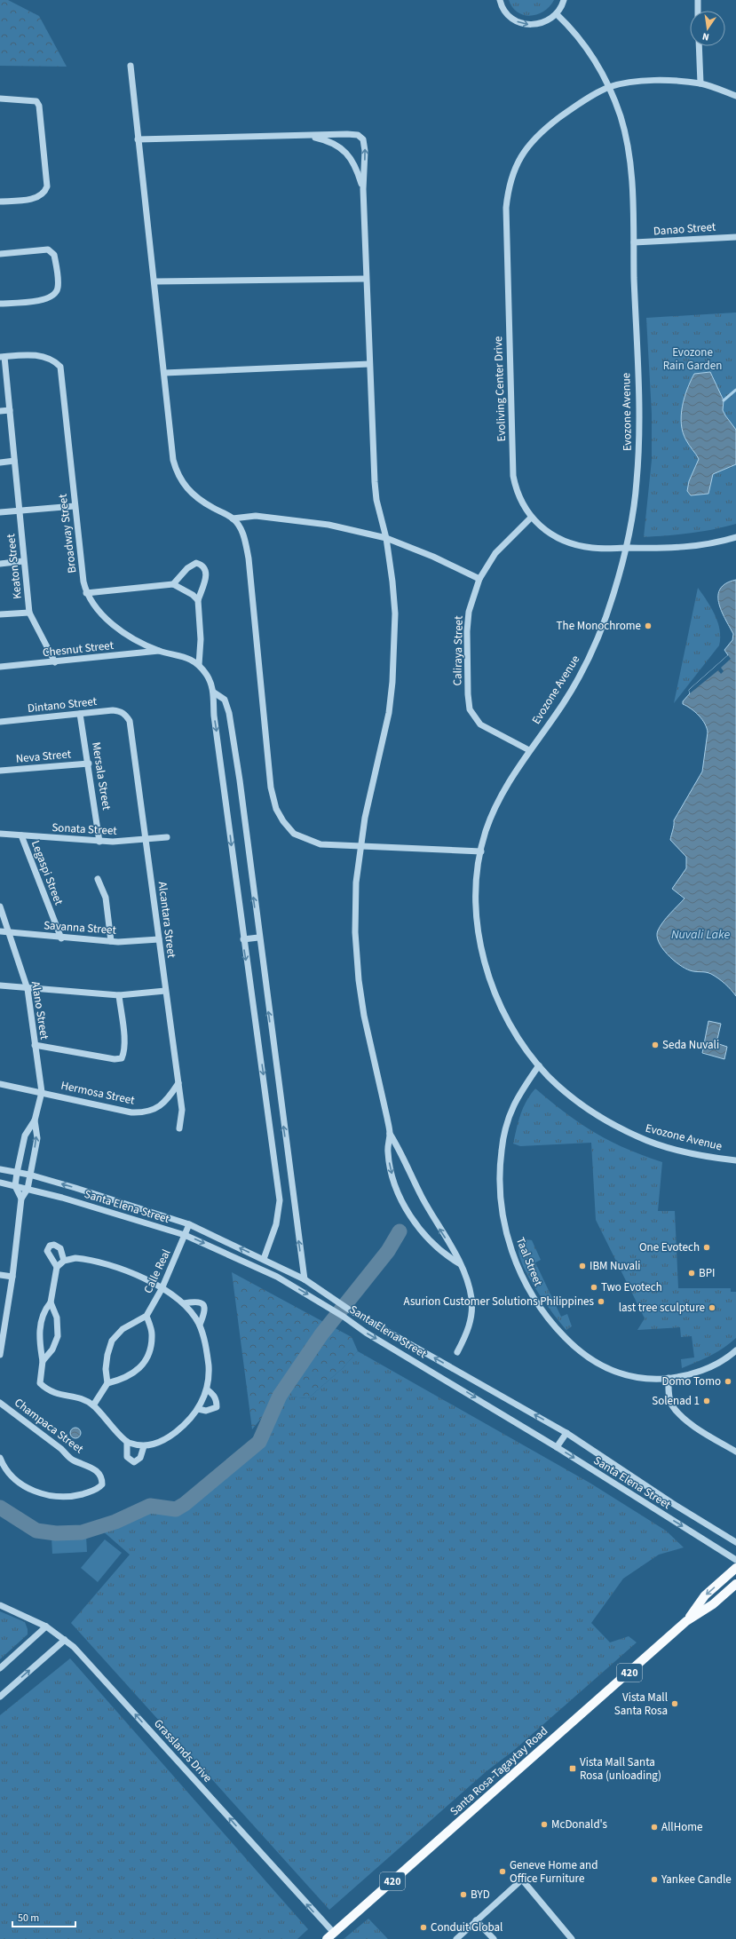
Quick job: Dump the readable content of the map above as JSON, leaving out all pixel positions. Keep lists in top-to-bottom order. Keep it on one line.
{"streets":{"main road":["420","Santa Rosa-Tagaytay Road"],"street":["Danao Street","Evoliving Center Drive","Evozone Avenue","Broadway Street","Keaton Street","Chesnut Street","Caliraya Street","Dintano Street","Neva Street","Mersala Street","Sonata Street","Legaspi Street","Alcantara Street","Savanna Street","Alano Street","Hermosa Street","Santa Elena Street","Taal Street","Calle Real","Champaca Street","Grasslands Drive"]},"crossings":[["Danao Street","Evozone Avenue"],["Evoliving Center Drive","Evozone Avenue"],["Evoliving Center Drive","Caliraya Street"],["Evozone Avenue","Caliraya Street"],["Evozone Avenue","Taal Street"],["Broadway Street","Keaton Street"],["Broadway Street","Chesnut Street"],["Keaton Street","Chesnut Street"],["Dintano Street","Mersala Street"],["Dintano Street","Alcantara Street"],["Neva Street","Mersala Street"],["Mersala Street","Sonata Street"],["Sonata Street","Legaspi Street"],["Sonata Street","Alcantara Street"],["Legaspi Street","Savanna Street"],["Alcantara Street","Savanna Street"],["Alcantara Street","Hermosa Street"],["Savanna Street","Alano Street"],["Alano Street","Hermosa Street"],["Santa Elena Street","Calle Real"],["Grasslands Drive","Santa Rosa-Tagaytay Road"]],"one_way":["Grasslands Drive"],"water":["Nuvali Lake"],"parks":["Evozone Rain Garden"],"places":{"other":["The Monochrome","Seda Nuvali","One Evotech","IBM Nuvali","BPI","Two Evotech","Asurion Customer Solutions Philippines","last tree sculpture","Domo Tomo","Solenad 1","Vista Mall Santa Rosa","McDonald's","AllHome","Geneve Home and Office Furniture","Yankee Candle","BYD","Conduit Global"],"transit":["Vista Mall Santa Rosa (unloading)"]},"scale_bar":"50 m","north":"bottom"}
